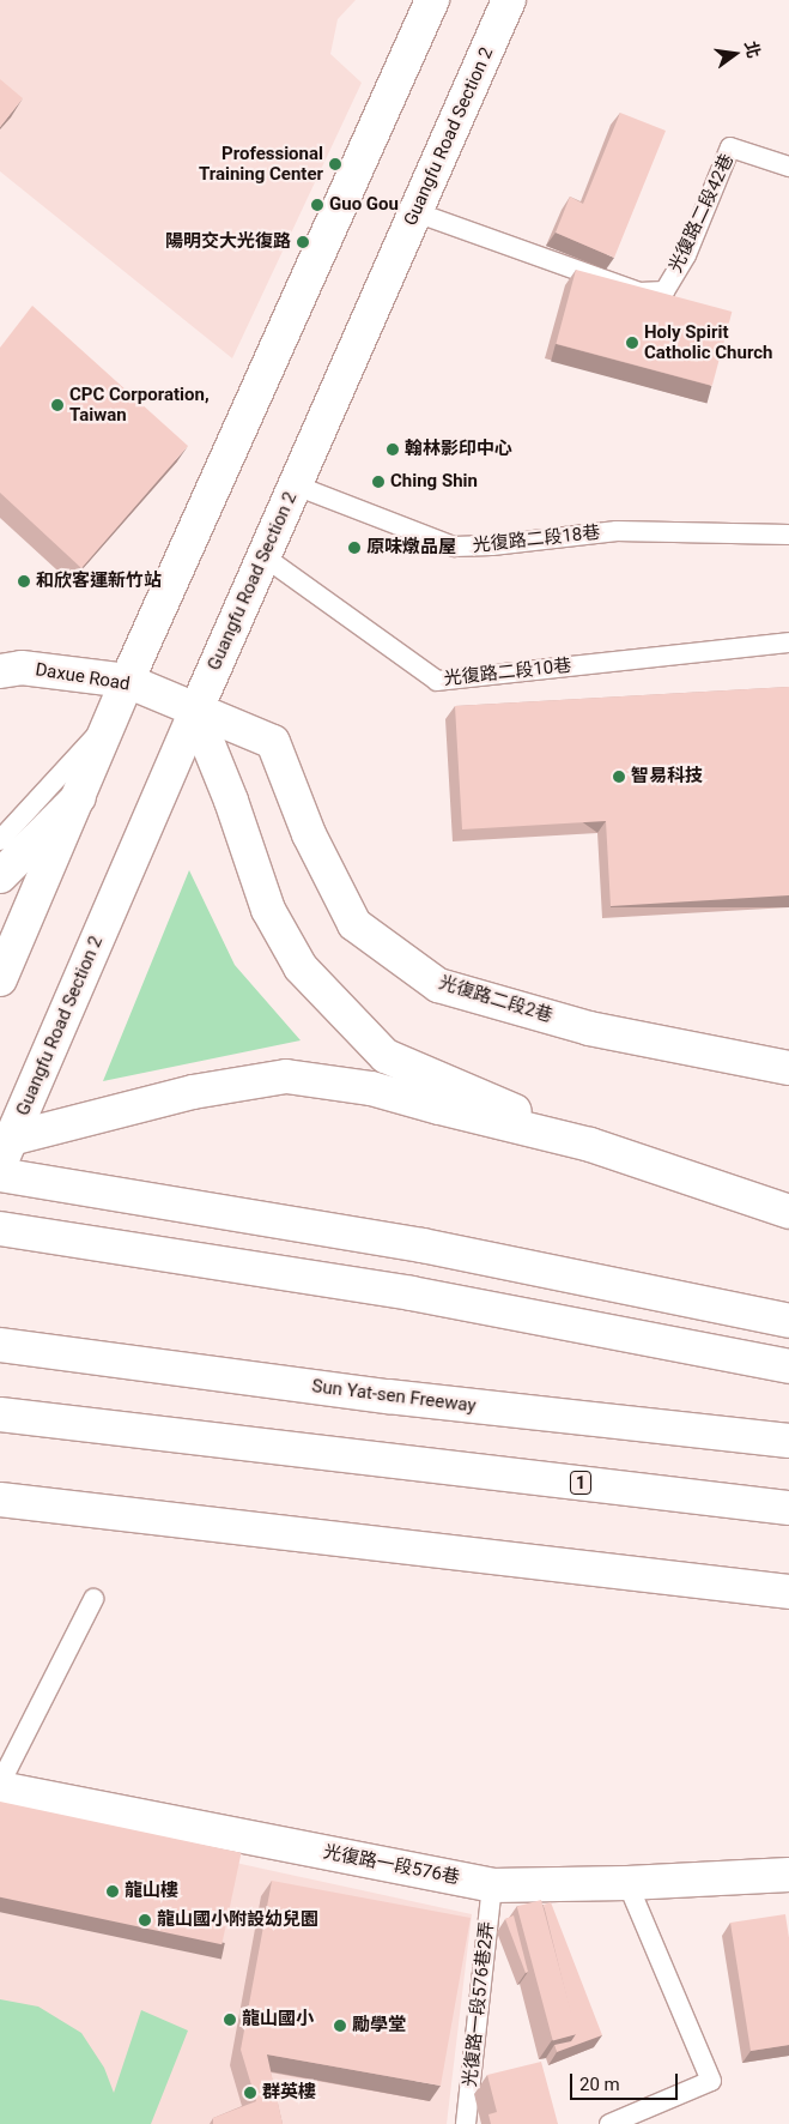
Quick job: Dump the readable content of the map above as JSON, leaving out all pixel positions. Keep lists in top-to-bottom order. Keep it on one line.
{"streets":{"main road":["Guangfu Road Section 2","Daxue Road","光復路二段2巷","Sun Yat-sen Freeway","1","光復路一段576巷"],"lane":["光復路二段42巷","光復路二段18巷","光復路二段10巷","光復路一段576巷2弄"]},"crossings":[["Guangfu Road Section 2","光復路二段42巷"],["Guangfu Road Section 2","光復路二段18巷"],["Guangfu Road Section 2","光復路二段10巷"],["Guangfu Road Section 2","Daxue Road"],["Guangfu Road Section 2","光復路二段2巷"],["Daxue Road","光復路二段2巷"],["光復路一段576巷","光復路一段576巷2弄"]],"places":["Professional Training Center","Guo Gou","陽明交大光復路","Holy Spirit Catholic Church","CPC Corporation, Taiwan","翰林影印中心","Ching Shin","原味燉品屋","和欣客運新竹站","智易科技","龍山樓","龍山國小附設幼兒園","龍山國小","勵學堂","群英樓"],"scale_bar":"20 m","north":"right"}
